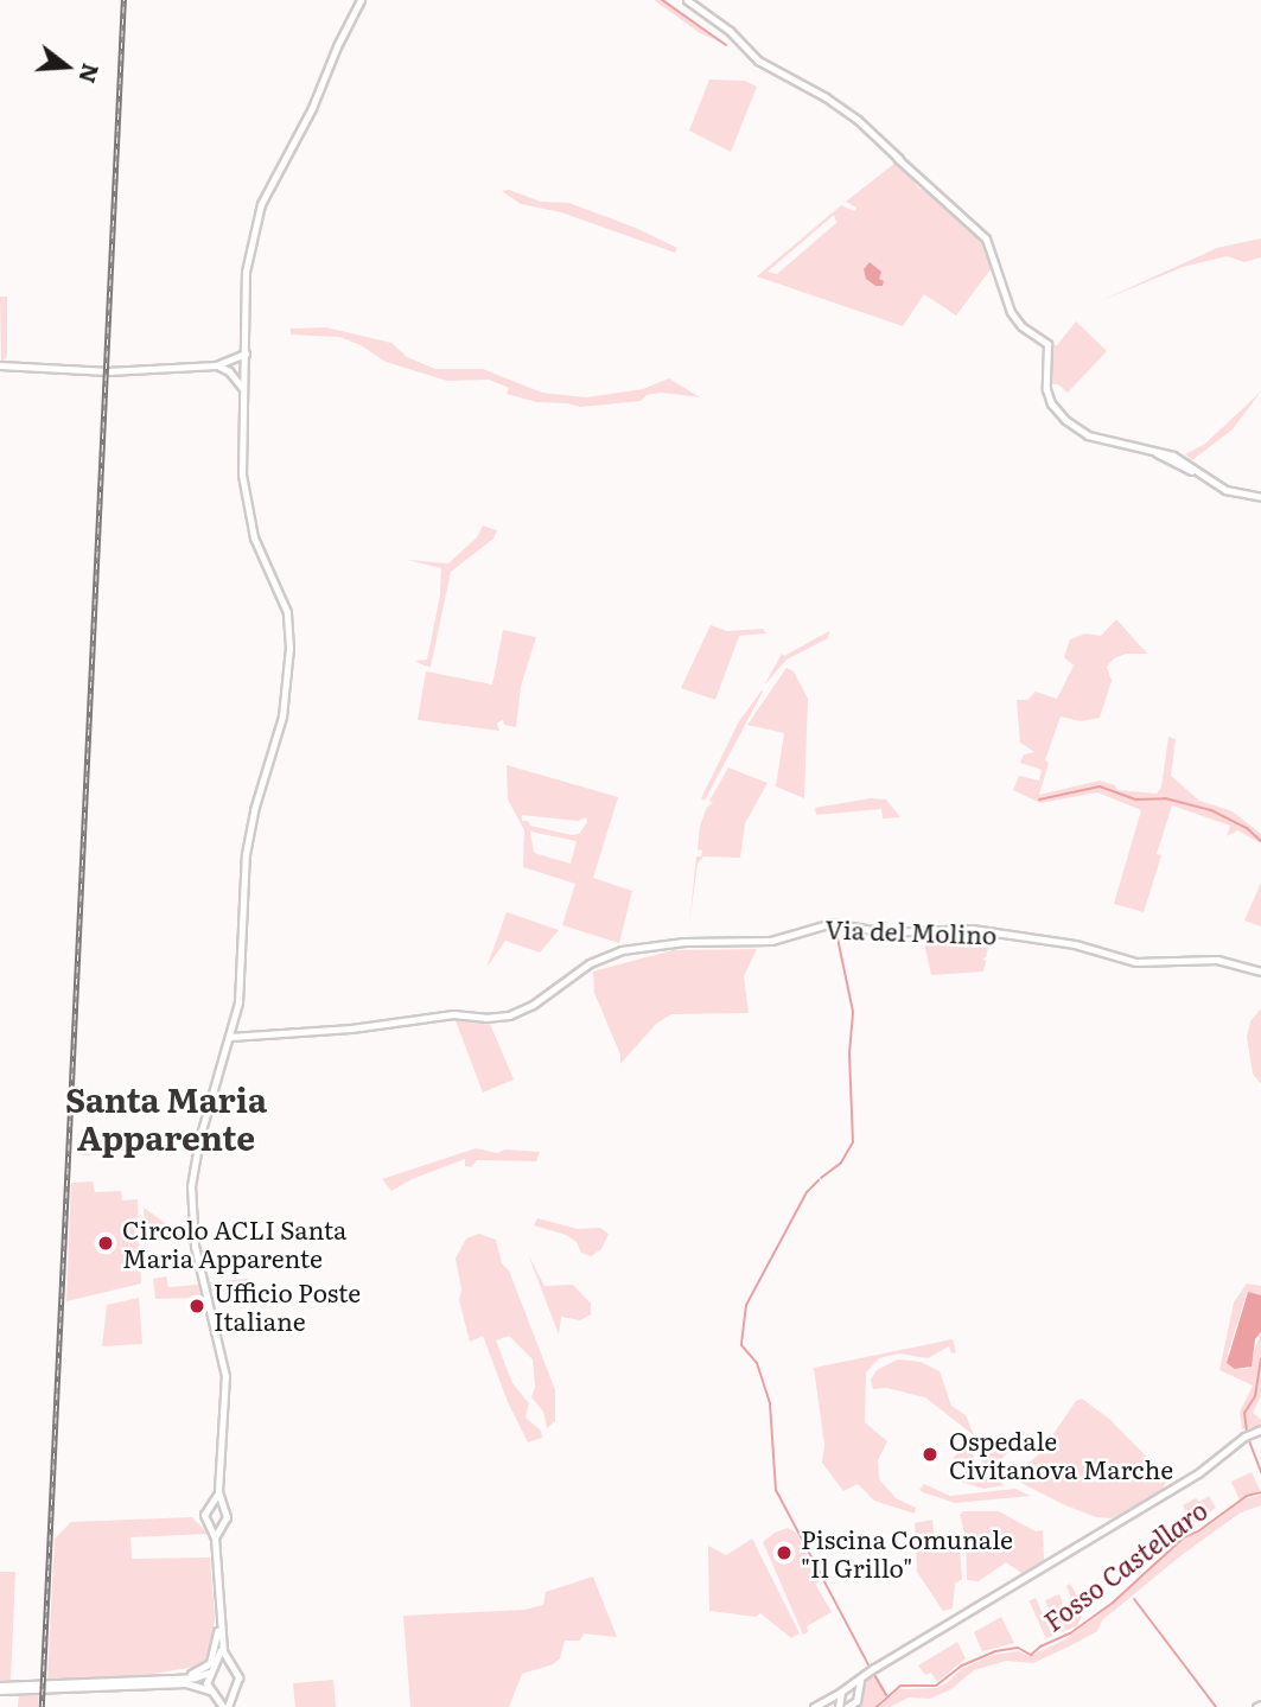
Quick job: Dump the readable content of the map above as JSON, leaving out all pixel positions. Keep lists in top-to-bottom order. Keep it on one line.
{"streets":{"main road":["Via del Molino"]},"districts":["Santa Maria Apparente"],"water":["Fosso Castellaro"],"places":["Circolo ACLI Santa Maria Apparente","Ufficio Poste Italiane","Ospedale Civitanova Marche","Piscina Comunale \"Il Grillo\""],"north":"right"}
